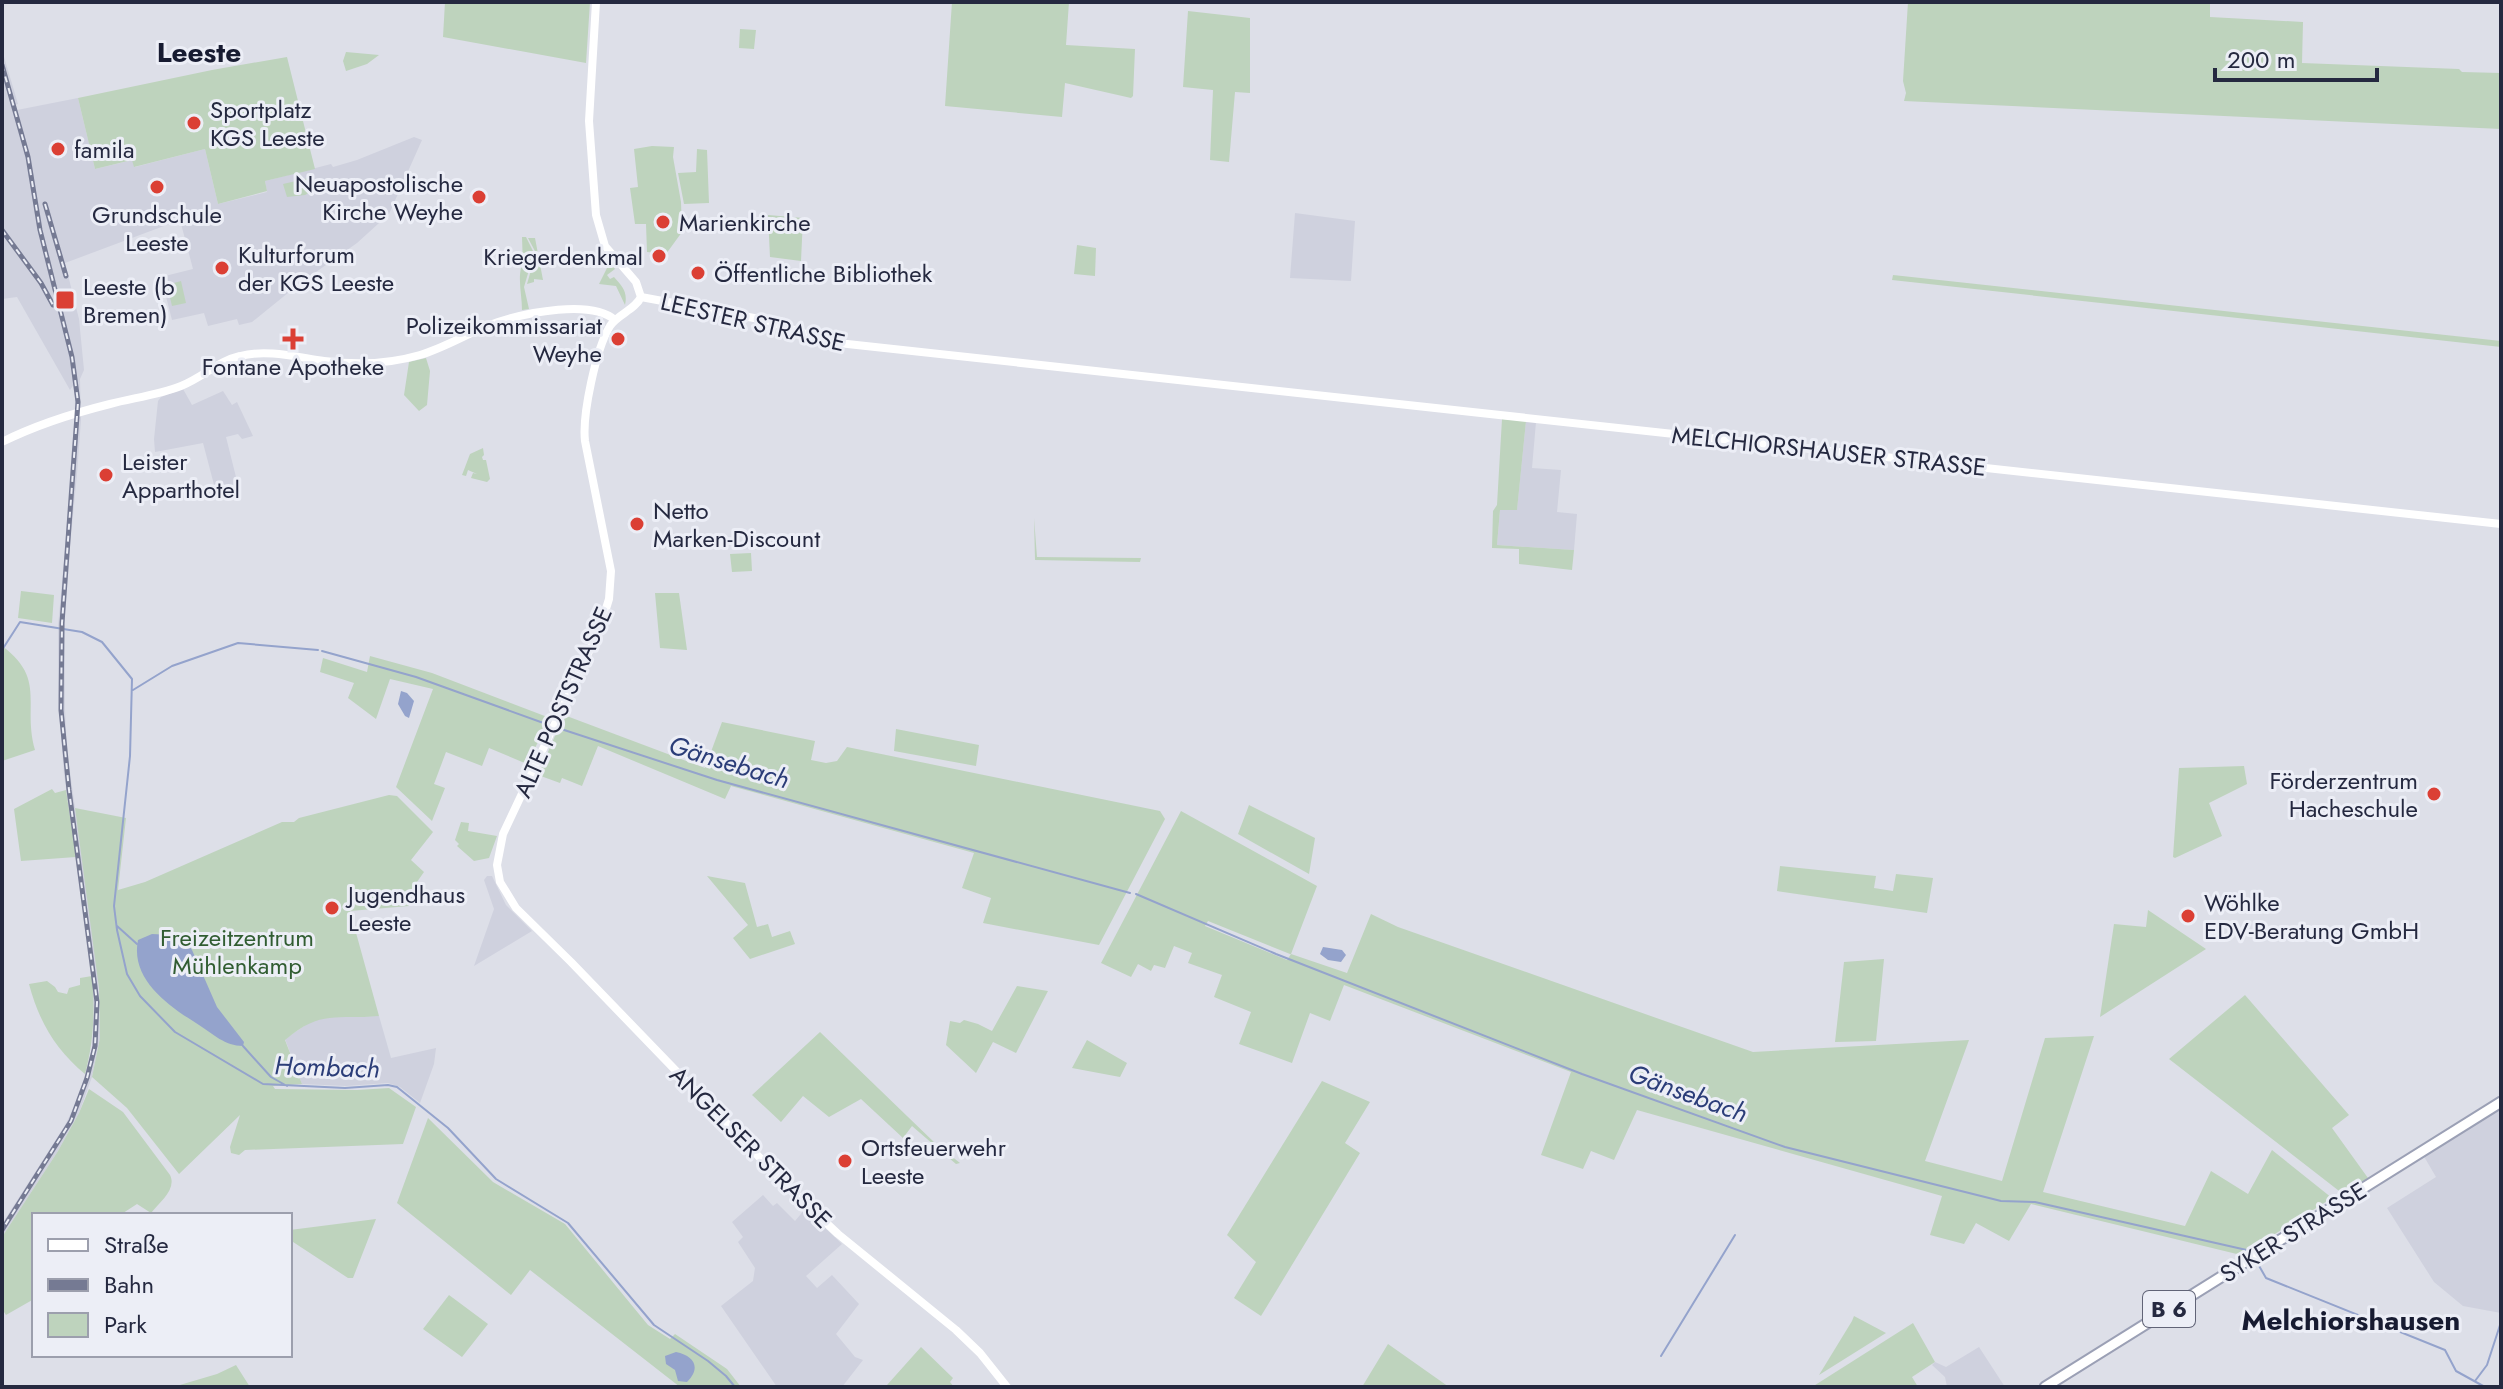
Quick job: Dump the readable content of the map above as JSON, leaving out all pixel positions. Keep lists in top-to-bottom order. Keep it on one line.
{"streets":{"main road":["SYKER STRASSE","B 6"],"street":["LEESTER STRASSE","MELCHIORSHAUSER STRASSE","ALTE POSTSTRASSE","ANGELSER STRASSE"]},"crossings":[["LEESTER STRASSE","MELCHIORSHAUSER STRASSE"],["LEESTER STRASSE","ALTE POSTSTRASSE"],["ALTE POSTSTRASSE","ANGELSER STRASSE"]],"districts":["Leeste","Melchiorshausen"],"water":["Gänsebach","Hombach"],"parks":["Freizeitzentrum Mühlenkamp"],"places":{"other":["Sportplatz KGS Leeste","famila","Grundschule Leeste","Neuapostolische Kirche Weyhe","Marienkirche","Kriegerdenkmal","Kulturforum der KGS Leeste","Öffentliche Bibliothek","Polizeikommissariat Weyhe","Leister Apparthotel","Netto Marken-Discount","Förderzentrum Hacheschule","Jugendhaus Leeste","Wöhlke EDV-Beratung GmbH","Ortsfeuerwehr Leeste"],"transit":["Leeste (b Bremen)"],"health":["Fontane Apotheke"]},"legend":["Straße","Bahn","Park"],"scale_bar":"200 m"}
